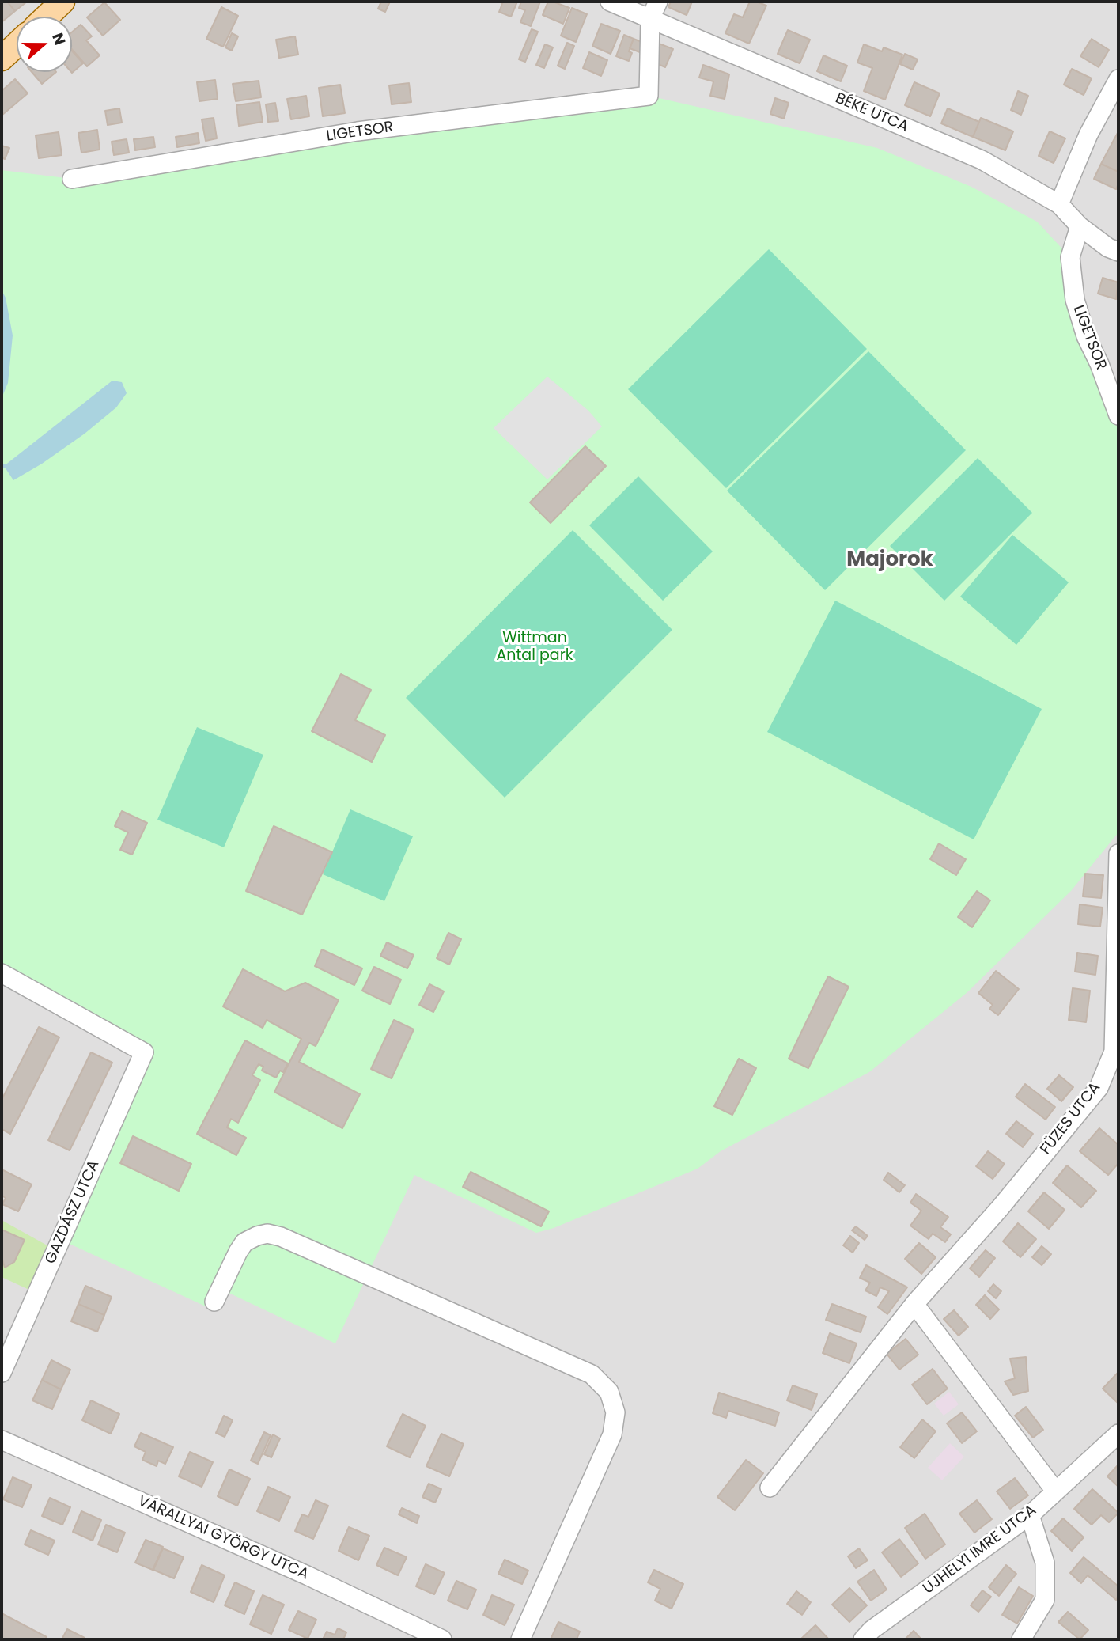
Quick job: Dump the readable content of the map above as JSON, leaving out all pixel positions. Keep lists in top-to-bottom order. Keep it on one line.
{"streets":{"street":["BÉKE UTCA","LIGETSOR","FÜZES UTCA","GAZDÁSZ UTCA","VÁRALLYAI GYÖRGY UTCA","UJHELYI IMRE UTCA"]},"crossings":[["BÉKE UTCA","LIGETSOR"]],"districts":["Majorok"],"parks":["Wittman Antal park"],"north":"right"}
